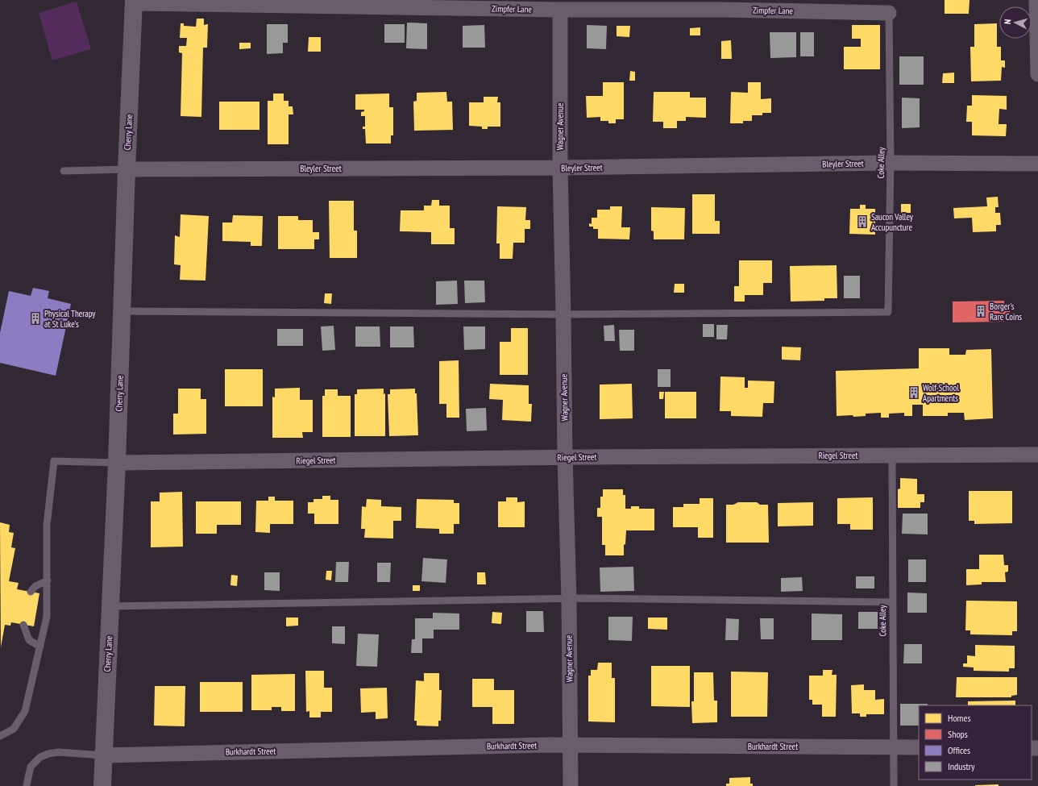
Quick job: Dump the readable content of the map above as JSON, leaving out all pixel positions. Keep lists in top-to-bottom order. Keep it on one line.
{"streets":{"street":["Zimpfer Lane","Wagner Avenue","Cherry Lane","Bleyler Street","Riegel Street","Burkhardt Street"],"lane":["Coke Alley"]},"crossings":[["Zimpfer Lane","Wagner Avenue"],["Zimpfer Lane","Cherry Lane"],["Zimpfer Lane","Coke Alley"],["Wagner Avenue","Coke Alley"],["Wagner Avenue","Bleyler Street"],["Wagner Avenue","Riegel Street"],["Wagner Avenue","Burkhardt Street"],["Cherry Lane","Bleyler Street"],["Cherry Lane","Riegel Street"],["Cherry Lane","Burkhardt Street"],["Coke Alley","Bleyler Street"],["Coke Alley","Riegel Street"],["Coke Alley","Burkhardt Street"]],"places":{"building":["Saucon Valley Accupuncture","Borger's Rare Coins","Physical Therapy at St Luke's","Wolf School Apartments"]},"legend":["Homes","Shops","Offices","Industry"],"north":"left"}
